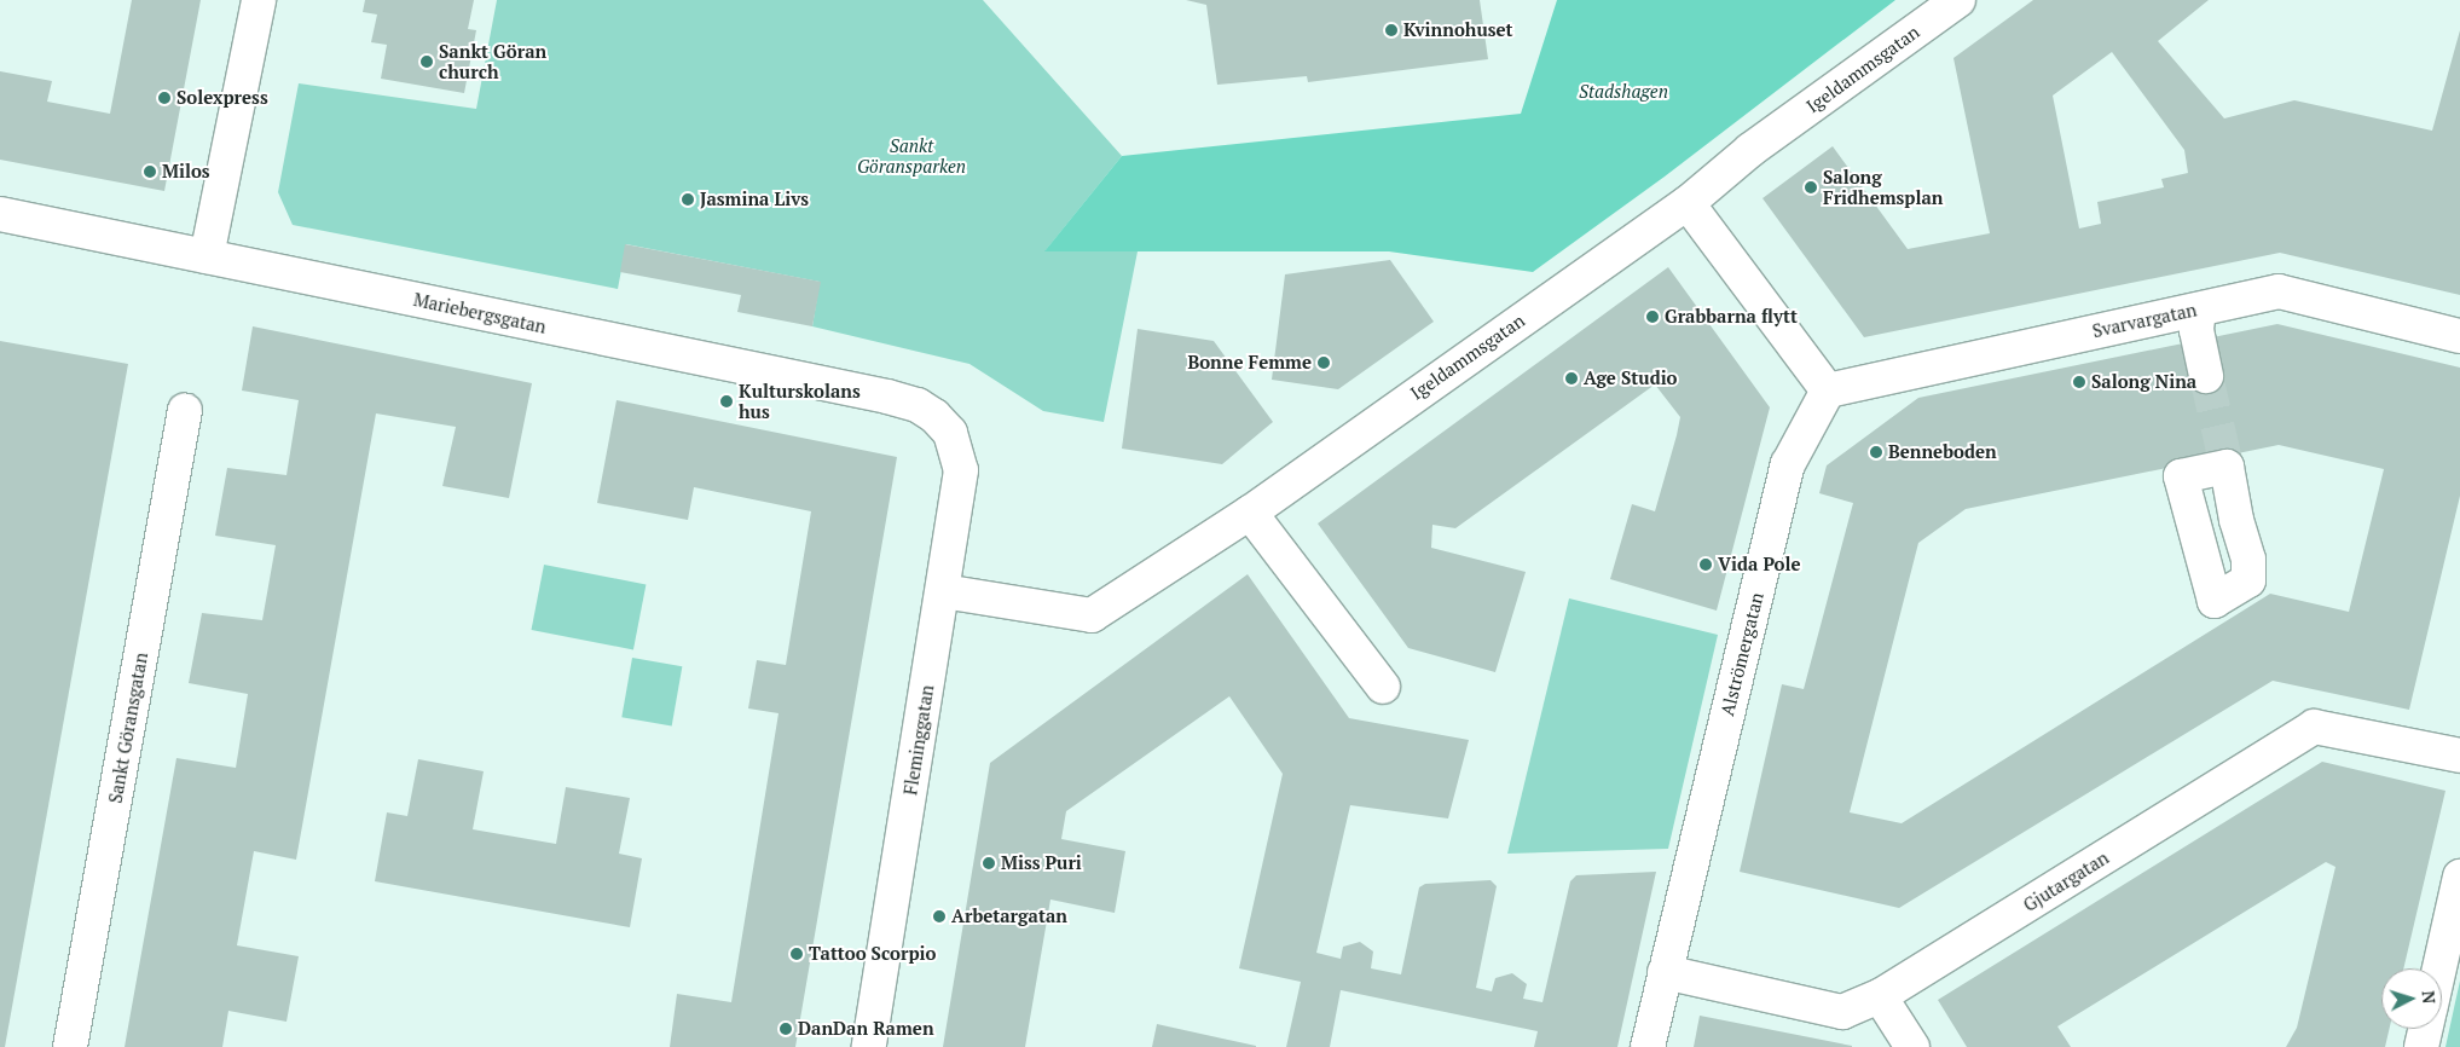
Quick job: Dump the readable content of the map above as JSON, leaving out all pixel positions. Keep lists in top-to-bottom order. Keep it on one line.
{"streets":{"street":["Igeldammsgatan","Mariebergsgatan","Svarvargatan","Alströmergatan","Sankt Göransgatan","Fleminggatan","Gjutargatan"]},"crossings":[["Igeldammsgatan","Fleminggatan"],["Mariebergsgatan","Fleminggatan"],["Svarvargatan","Alströmergatan"],["Alströmergatan","Gjutargatan"]],"parks":["Stadshagen","Sankt Göransparken"],"places":["Kvinnohuset","Sankt Göran church","Solexpress","Milos","Salong Fridhemsplan","Jasmina Livs","Grabbarna flytt","Bonne Femme","Age Studio","Salong Nina","Kulturskolans hus","Benneboden","Vida Pole","Miss Puri","Arbetargatan","Tattoo Scorpio","DanDan Ramen"],"north":"right"}
